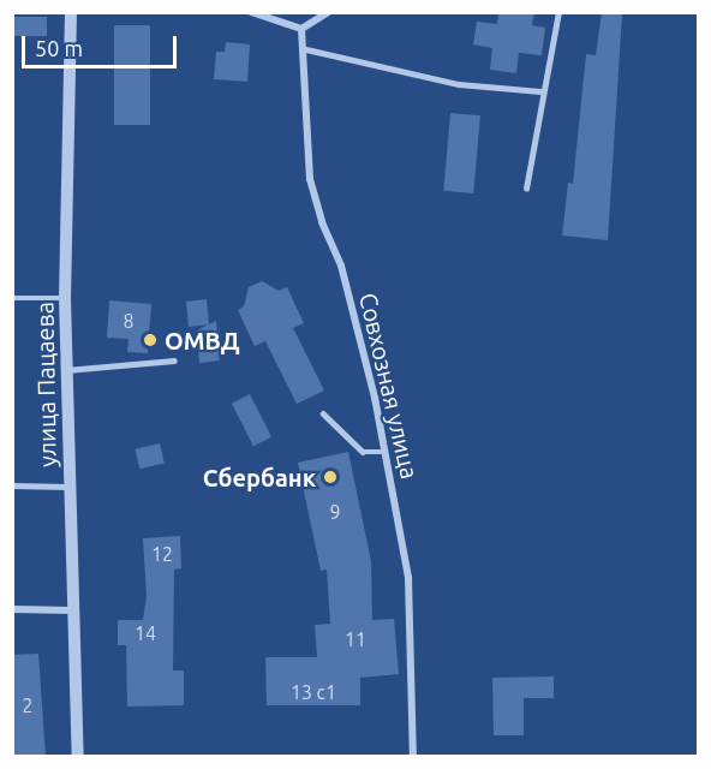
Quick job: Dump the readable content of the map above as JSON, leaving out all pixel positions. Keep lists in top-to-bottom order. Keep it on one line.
{"streets":{"street":["улица Пацаева","Совхозная улица"]},"places":["ОМВД","Сбербанк"],"house_numbers":["8","9","12","14","11","13 с1","2"],"scale_bar":"50 m"}
